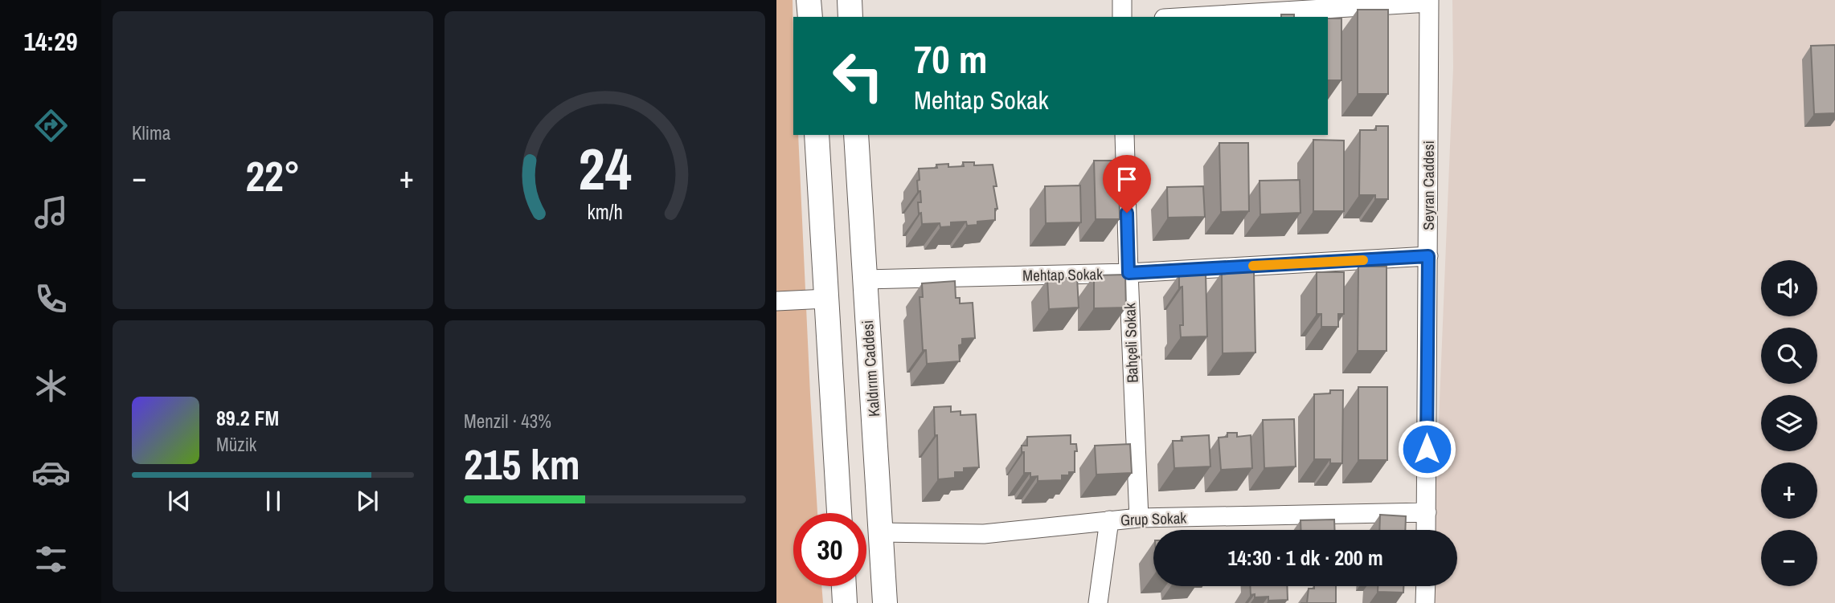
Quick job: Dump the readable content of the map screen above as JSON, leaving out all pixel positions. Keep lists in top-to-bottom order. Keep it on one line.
{"streets":{"street":["Seyran Caddesi","Mehtap Sokak","Bahçeli Sokak","Kaldırım Caddesi","Grup Sokak"]},"crossings":[["Seyran Caddesi","Mehtap Sokak"],["Seyran Caddesi","Grup Sokak"],["Mehtap Sokak","Bahçeli Sokak"],["Mehtap Sokak","Kaldırım Caddesi"],["Bahçeli Sokak","Grup Sokak"],["Kaldırım Caddesi","Grup Sokak"]],"page":{"tabs":"14:29","tile":["Klima",["Menzil · 43%","215 km"]],"turn":["70 m","Mehtap Sokak"],"heat":["−","22°","+"],"map_buttons":["+","−"],"song":["89.2 FM","Müzik"],"limit":"30","trip":"14:30 · 1 dk · 200 m","gauge":["24","km/h"]}}
